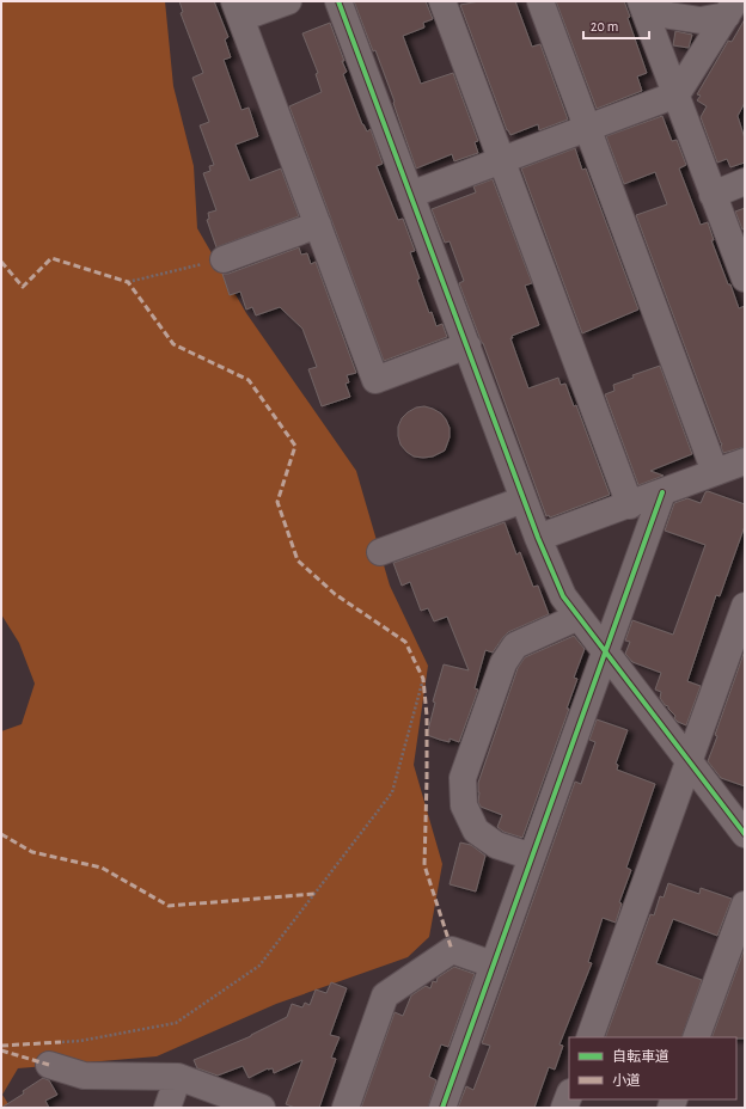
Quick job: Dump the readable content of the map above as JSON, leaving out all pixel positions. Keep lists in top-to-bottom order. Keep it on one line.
{"legend":["自転車道","小道"],"scale_bar":"20 m"}
